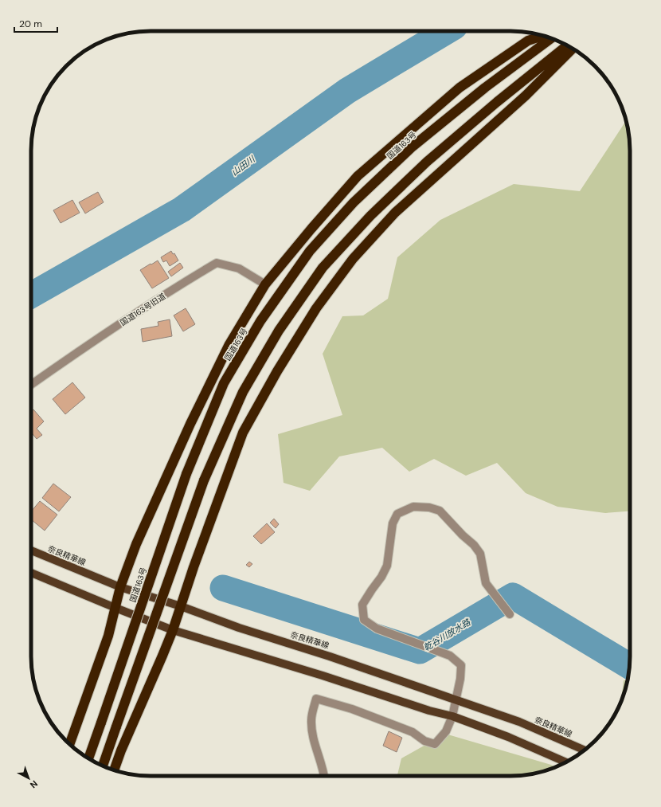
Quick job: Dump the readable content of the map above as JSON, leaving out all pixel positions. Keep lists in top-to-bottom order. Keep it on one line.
{"streets":{"highway":["国道163号"],"main road":["奈良精華線"],"street":["国道163号旧道"]},"water":["山田川","乾谷川放水路"],"scale_bar":"20 m","north":"bottom right"}
